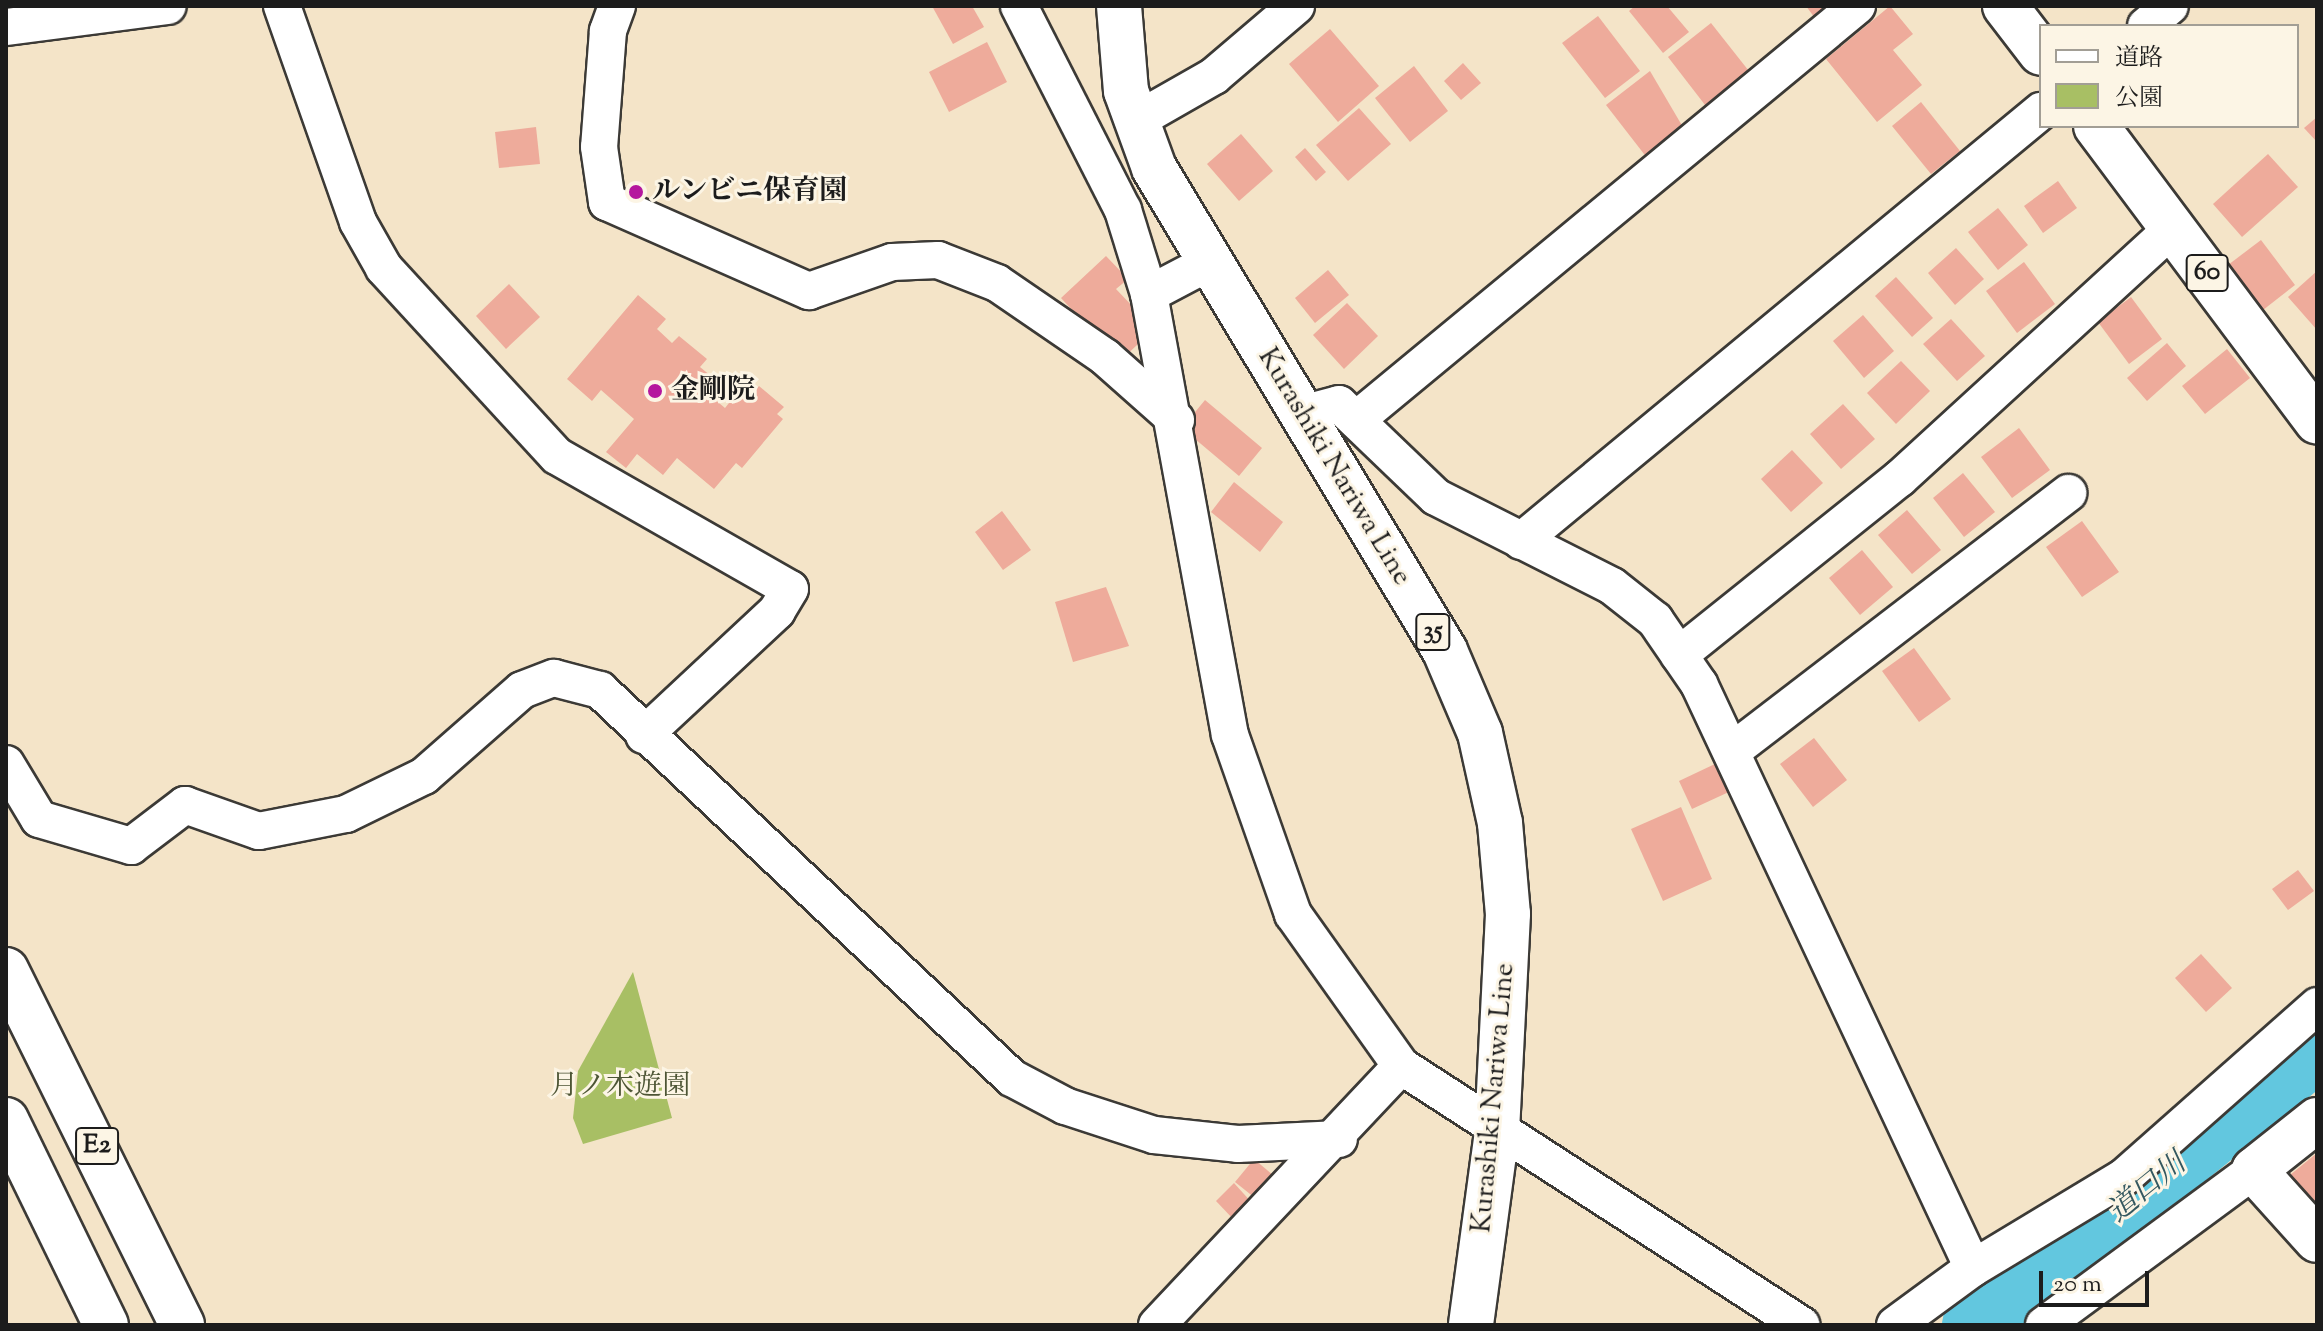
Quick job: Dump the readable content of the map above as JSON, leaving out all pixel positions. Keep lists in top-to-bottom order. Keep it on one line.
{"streets":{"main road":["60","Kurashiki Nariwa Line","35","E2"]},"water":["道口川"],"parks":["月ノ木遊園"],"places":["ルンビニ保育園","金剛院"],"legend":["道路","公園"],"scale_bar":"20 m"}
